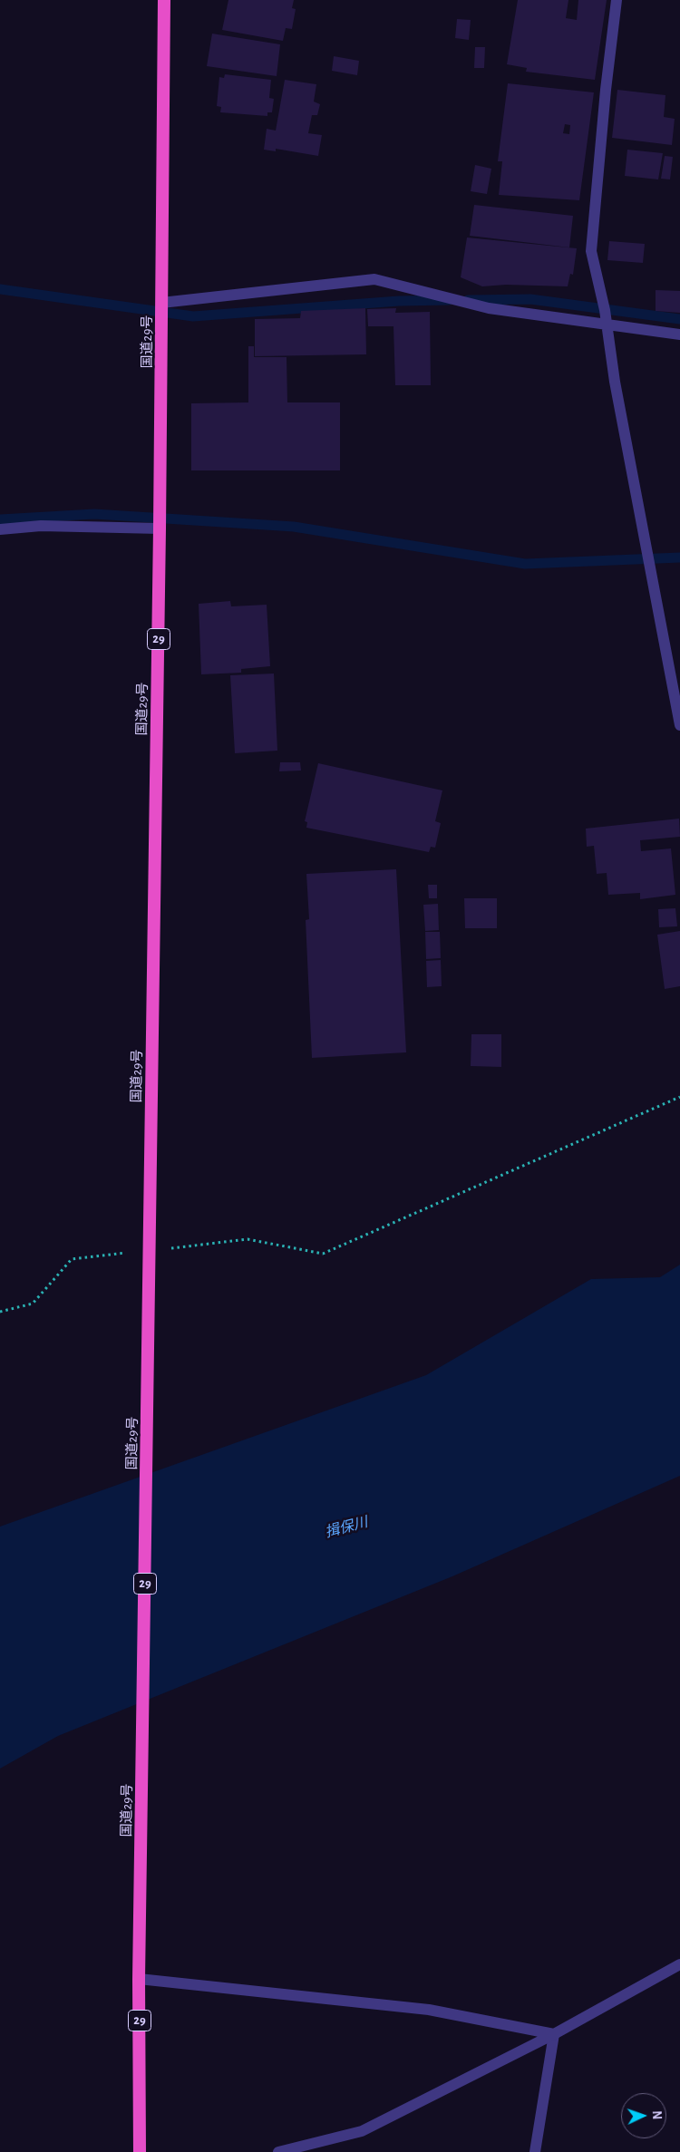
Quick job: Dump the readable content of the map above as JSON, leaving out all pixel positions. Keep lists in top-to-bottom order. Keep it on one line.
{"streets":{"highway":["国道29号","29"]},"water":["揖保川"],"north":"right"}
